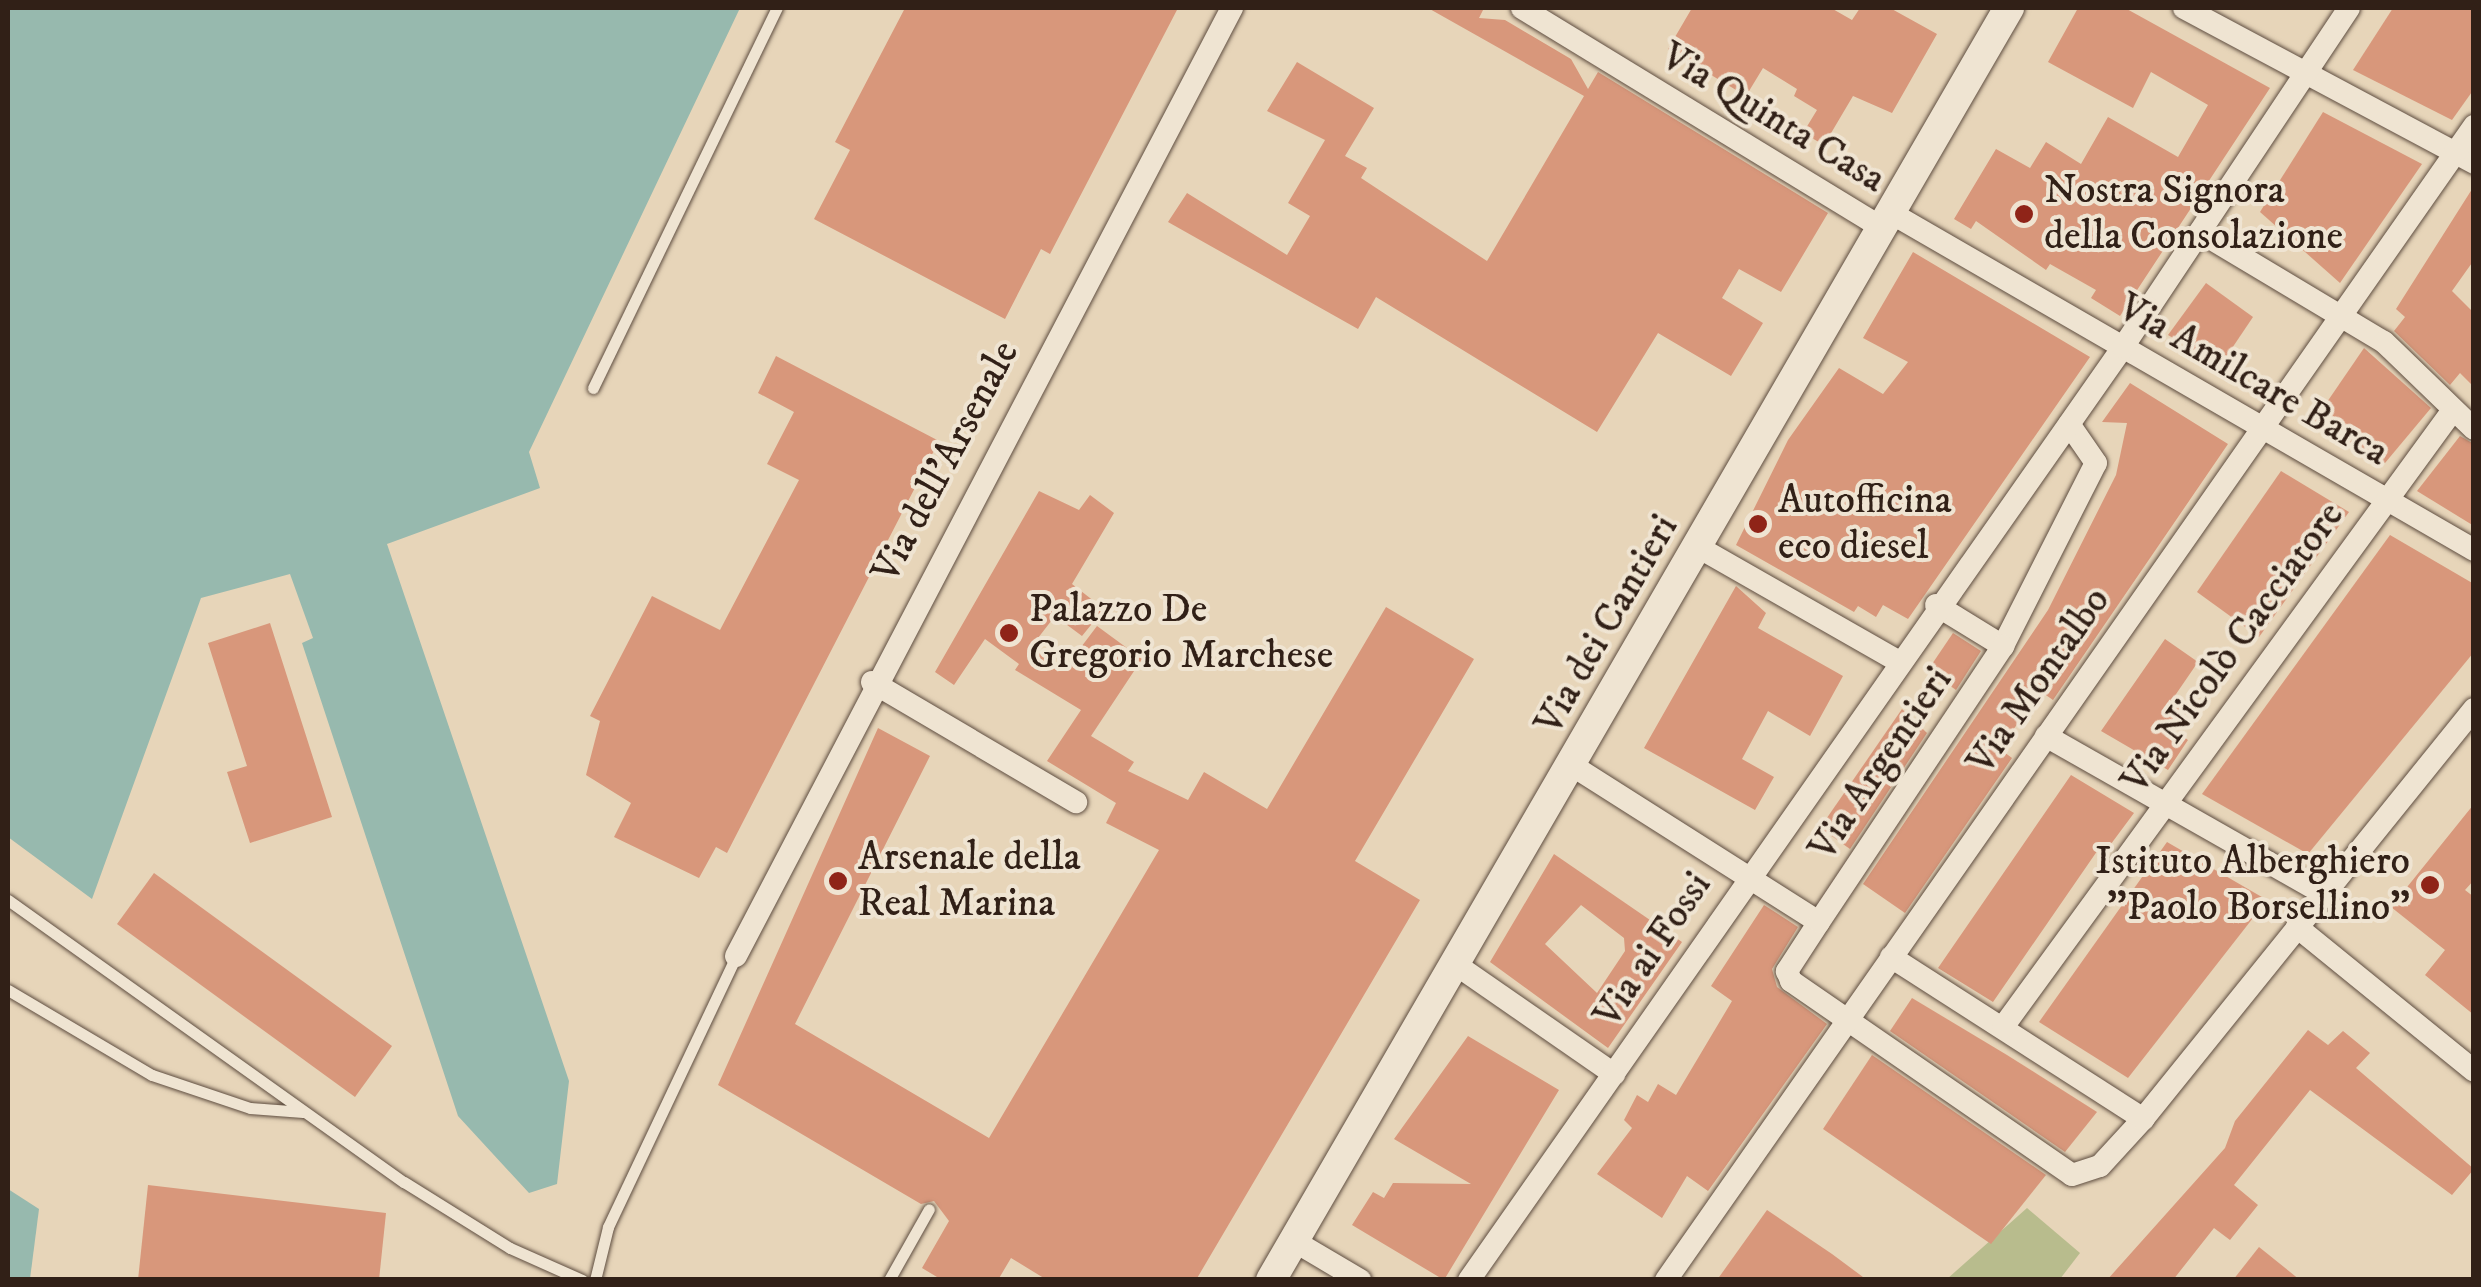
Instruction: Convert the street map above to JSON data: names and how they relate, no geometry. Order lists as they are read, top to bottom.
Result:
{
  "streets": {
    "main road": ["Via dei Cantieri"],
    "street": [
      "Via Quinta Casa",
      "Via Amilcare Barca",
      "Via dell'Arsenale",
      "Via Nicolò Cacciatore",
      "Via Montalbo",
      "Via Argentieri",
      "Via ai Fossi"
    ]
  },
  "crossings": [
    ["Via Quinta Casa", "Via Amilcare Barca"],
    ["Via Quinta Casa", "Via dei Cantieri"],
    ["Via Amilcare Barca", "Via dei Cantieri"],
    ["Via Amilcare Barca", "Via Nicolò Cacciatore"],
    ["Via Amilcare Barca", "Via Montalbo"],
    ["Via Amilcare Barca", "Via ai Fossi"],
    ["Via Montalbo", "Via Argentieri"],
    ["Via Argentieri", "Via ai Fossi"]
  ],
  "places": [
    "Nostra Signora della Consolazione",
    "Autofficina eco diesel",
    "Palazzo De Gregorio Marchese",
    "Arsenale della Real Marina",
    "Istituto Alberghiero \"Paolo Borsellino\""
  ]
}
